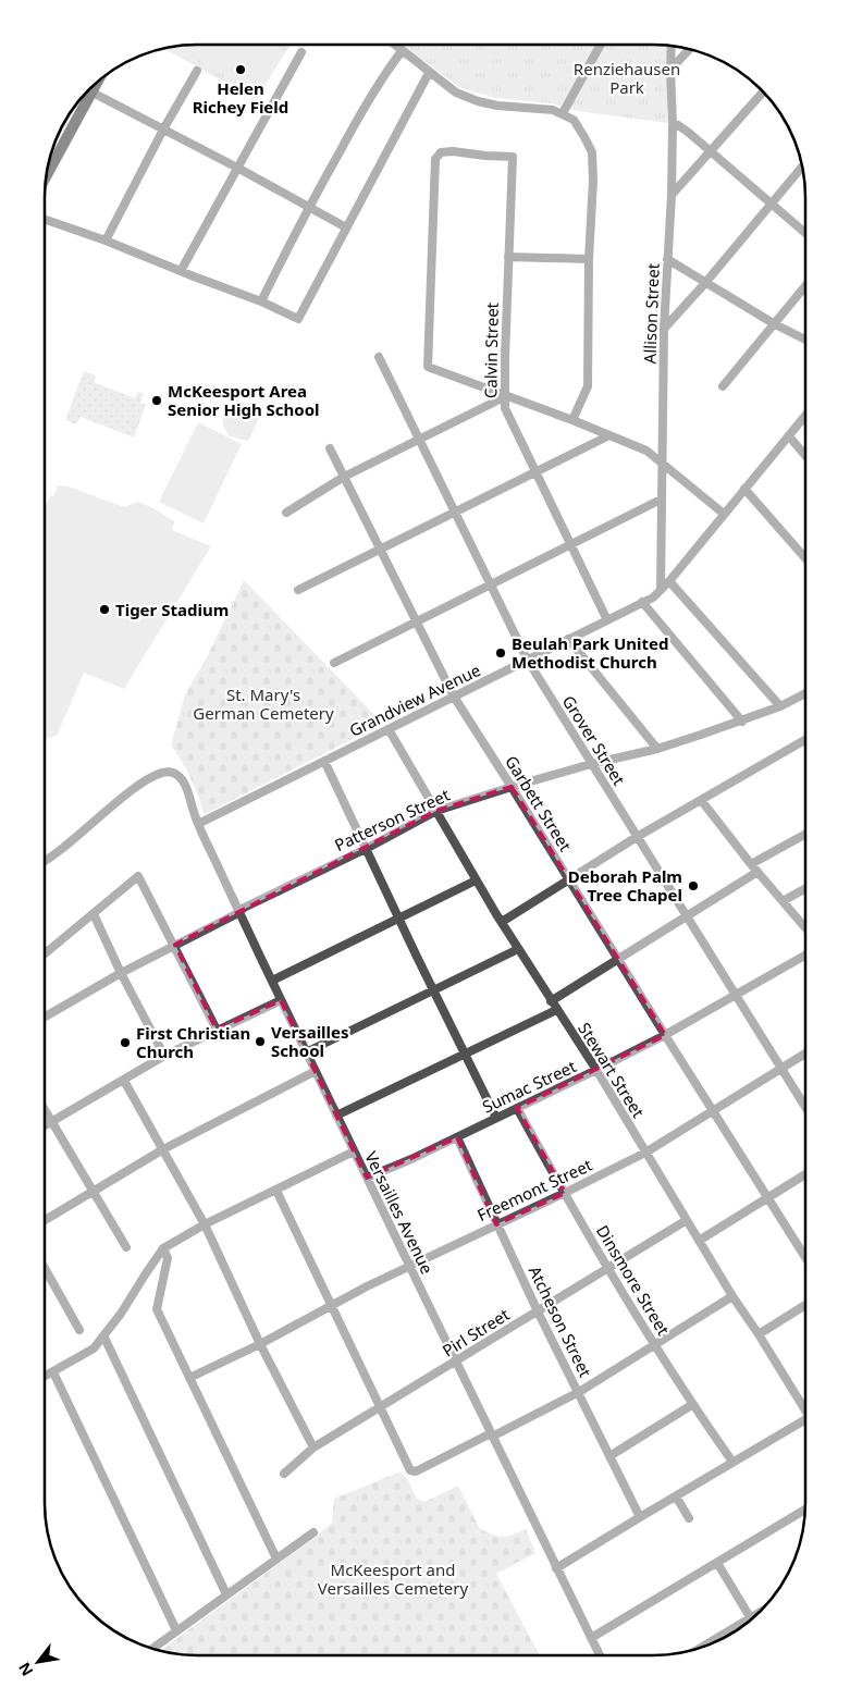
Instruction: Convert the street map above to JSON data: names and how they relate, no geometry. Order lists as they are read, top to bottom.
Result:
{
  "streets": {
    "street": [
      "Allison Street",
      "Calvin Street",
      "Grandview Avenue",
      "Grover Street",
      "Garbett Street",
      "Patterson Street",
      "Stewart Street",
      "Sumac Street",
      "Freemont Street",
      "Versailles Avenue",
      "Dinsmore Street",
      "Atcheson Street",
      "Pirl Street"
    ]
  },
  "crossings": [
    ["Allison Street", "Grandview Avenue"],
    ["Calvin Street", "Grandview Avenue"],
    ["Grandview Avenue", "Grover Street"],
    ["Grandview Avenue", "Garbett Street"],
    ["Grandview Avenue", "Stewart Street"],
    ["Grandview Avenue", "Versailles Avenue"],
    ["Grover Street", "Patterson Street"],
    ["Grover Street", "Sumac Street"],
    ["Grover Street", "Freemont Street"],
    ["Garbett Street", "Patterson Street"],
    ["Garbett Street", "Sumac Street"],
    ["Garbett Street", "Freemont Street"],
    ["Patterson Street", "Stewart Street"],
    ["Patterson Street", "Versailles Avenue"],
    ["Stewart Street", "Sumac Street"],
    ["Stewart Street", "Freemont Street"],
    ["Stewart Street", "Pirl Street"],
    ["Sumac Street", "Versailles Avenue"],
    ["Sumac Street", "Dinsmore Street"],
    ["Sumac Street", "Atcheson Street"],
    ["Freemont Street", "Versailles Avenue"],
    ["Freemont Street", "Dinsmore Street"],
    ["Freemont Street", "Atcheson Street"],
    ["Versailles Avenue", "Pirl Street"],
    ["Dinsmore Street", "Pirl Street"],
    ["Atcheson Street", "Pirl Street"]
  ],
  "parks": ["Renziehausen Park", "St. Mary's German Cemetery", "McKeesport and Versailles Cemetery"],
  "places": [
    "Helen Richey Field",
    "McKeesport Area Senior High School",
    "Tiger Stadium",
    "Beulah Park United Methodist Church",
    "Deborah Palm Tree Chapel",
    "Versailles School",
    "First Christian Church"
  ],
  "north": "bottom left"
}
